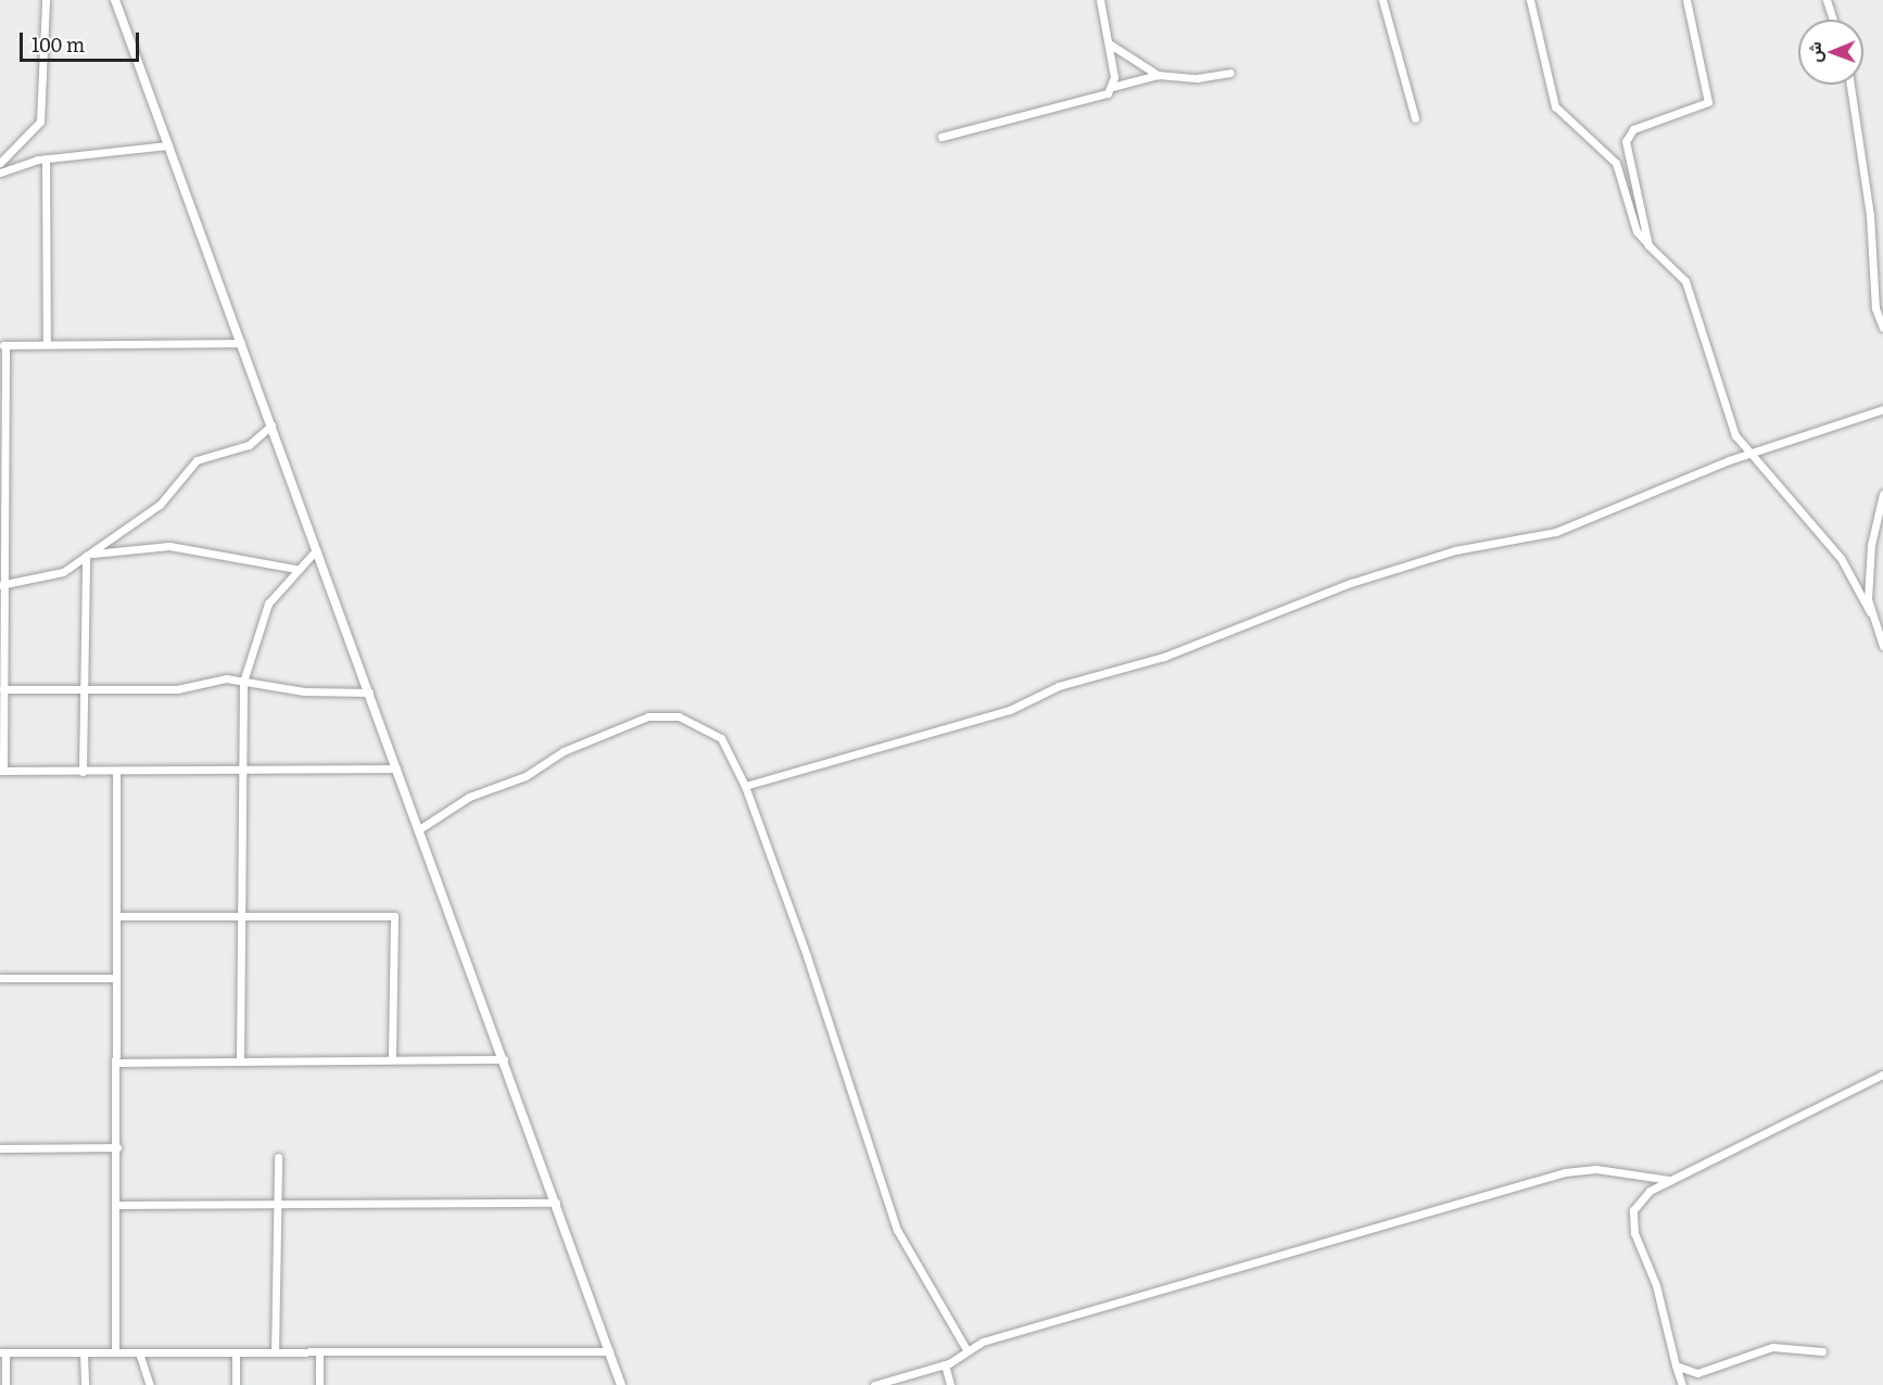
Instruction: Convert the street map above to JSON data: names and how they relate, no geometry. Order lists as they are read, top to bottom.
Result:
{
  "scale_bar": "100 m",
  "north": "left"
}
